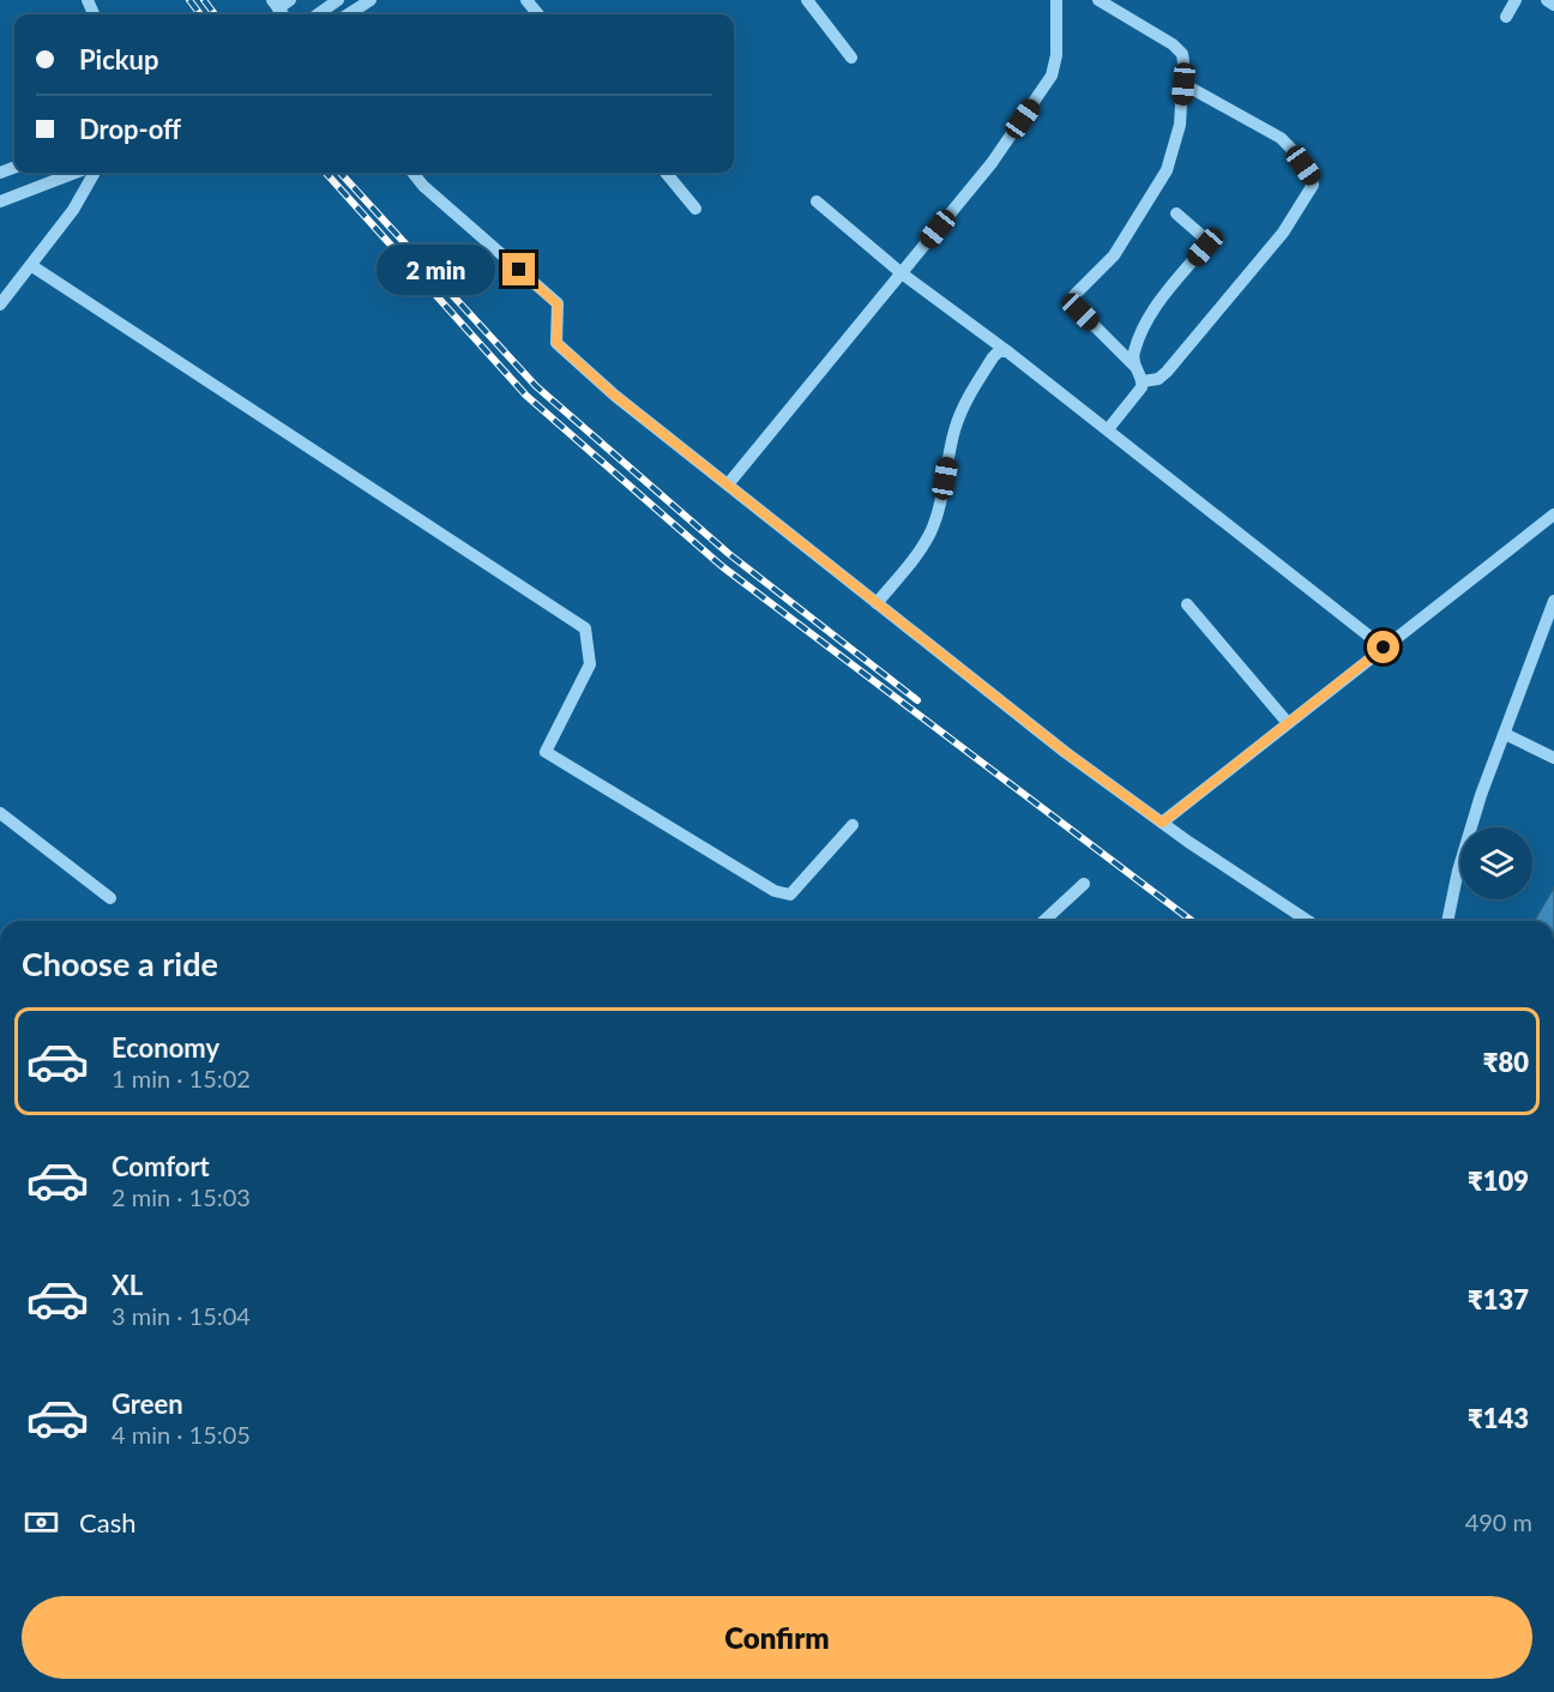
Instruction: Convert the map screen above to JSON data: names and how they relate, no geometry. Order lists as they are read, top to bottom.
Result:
{
  "page": {
    "banner": ["Pickup", "Drop-off"],
    "bubble": "2 min",
    "heading": "Choose a ride",
    "list": [
      {
        "name": "Economy",
        "note": "1 min · 15:02",
        "value": "₹80"
      },
      {
        "name": "Comfort",
        "note": "2 min · 15:03",
        "value": "₹109"
      },
      {
        "name": "XL",
        "note": "3 min · 15:04",
        "value": "₹137"
      },
      {
        "name": "Green",
        "note": "4 min · 15:05",
        "value": "₹143"
      }
    ],
    "pay": ["Cash", "490 m"],
    "buttons": "Confirm"
  }
}
